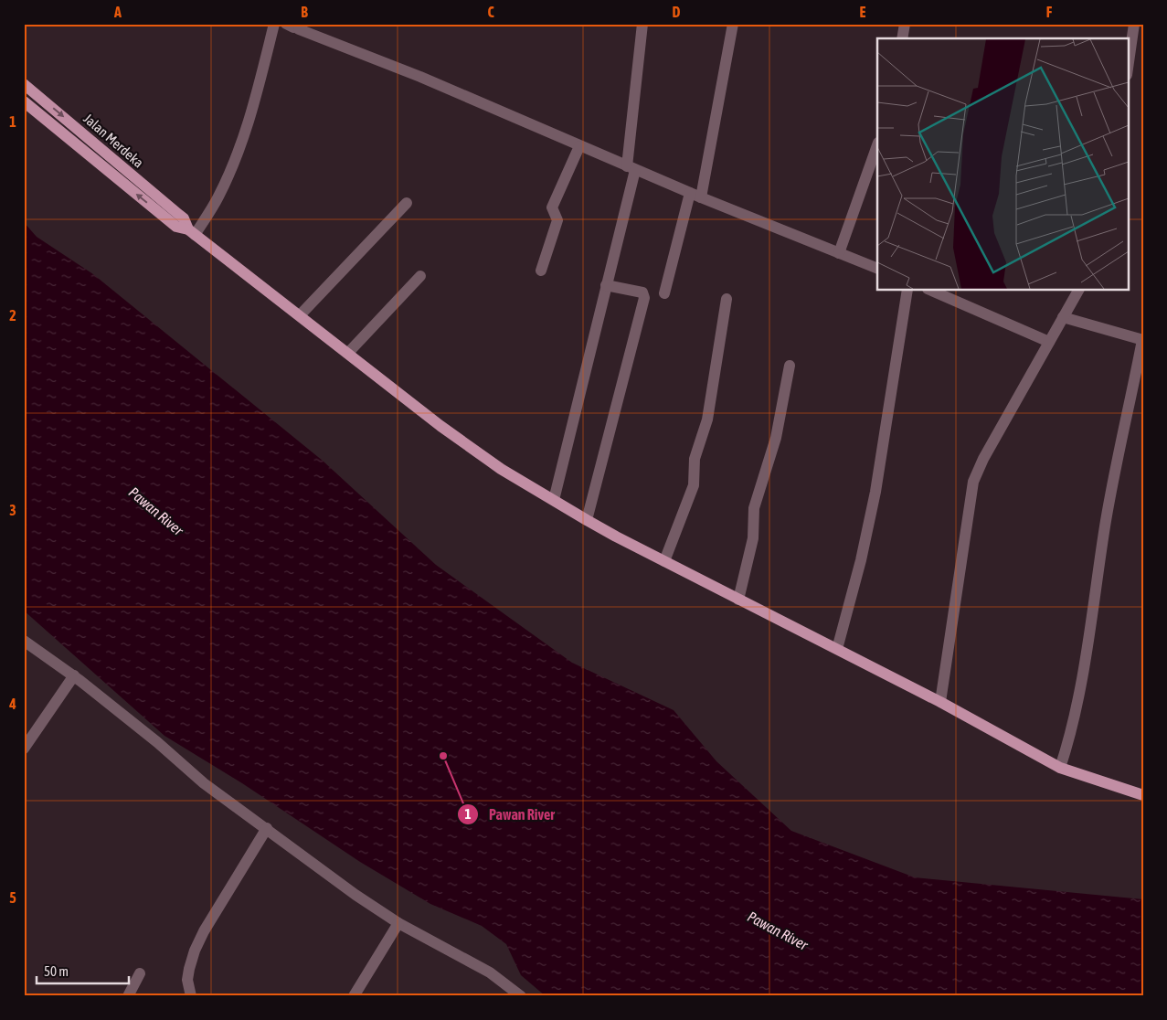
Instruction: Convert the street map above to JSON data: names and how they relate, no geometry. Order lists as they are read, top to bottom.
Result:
{
  "streets": {
    "main road": ["Jalan Merdeka"]
  },
  "water": ["Pawan River"],
  "places": ["Pawan River"],
  "scale_bar": "50 m",
  "grid": {
    "columns": [
      "A",
      "B",
      "C",
      "D",
      "E",
      "F"
    ],
    "rows": [
      "1",
      "2",
      "3",
      "4",
      "5"
    ]
  }
}
